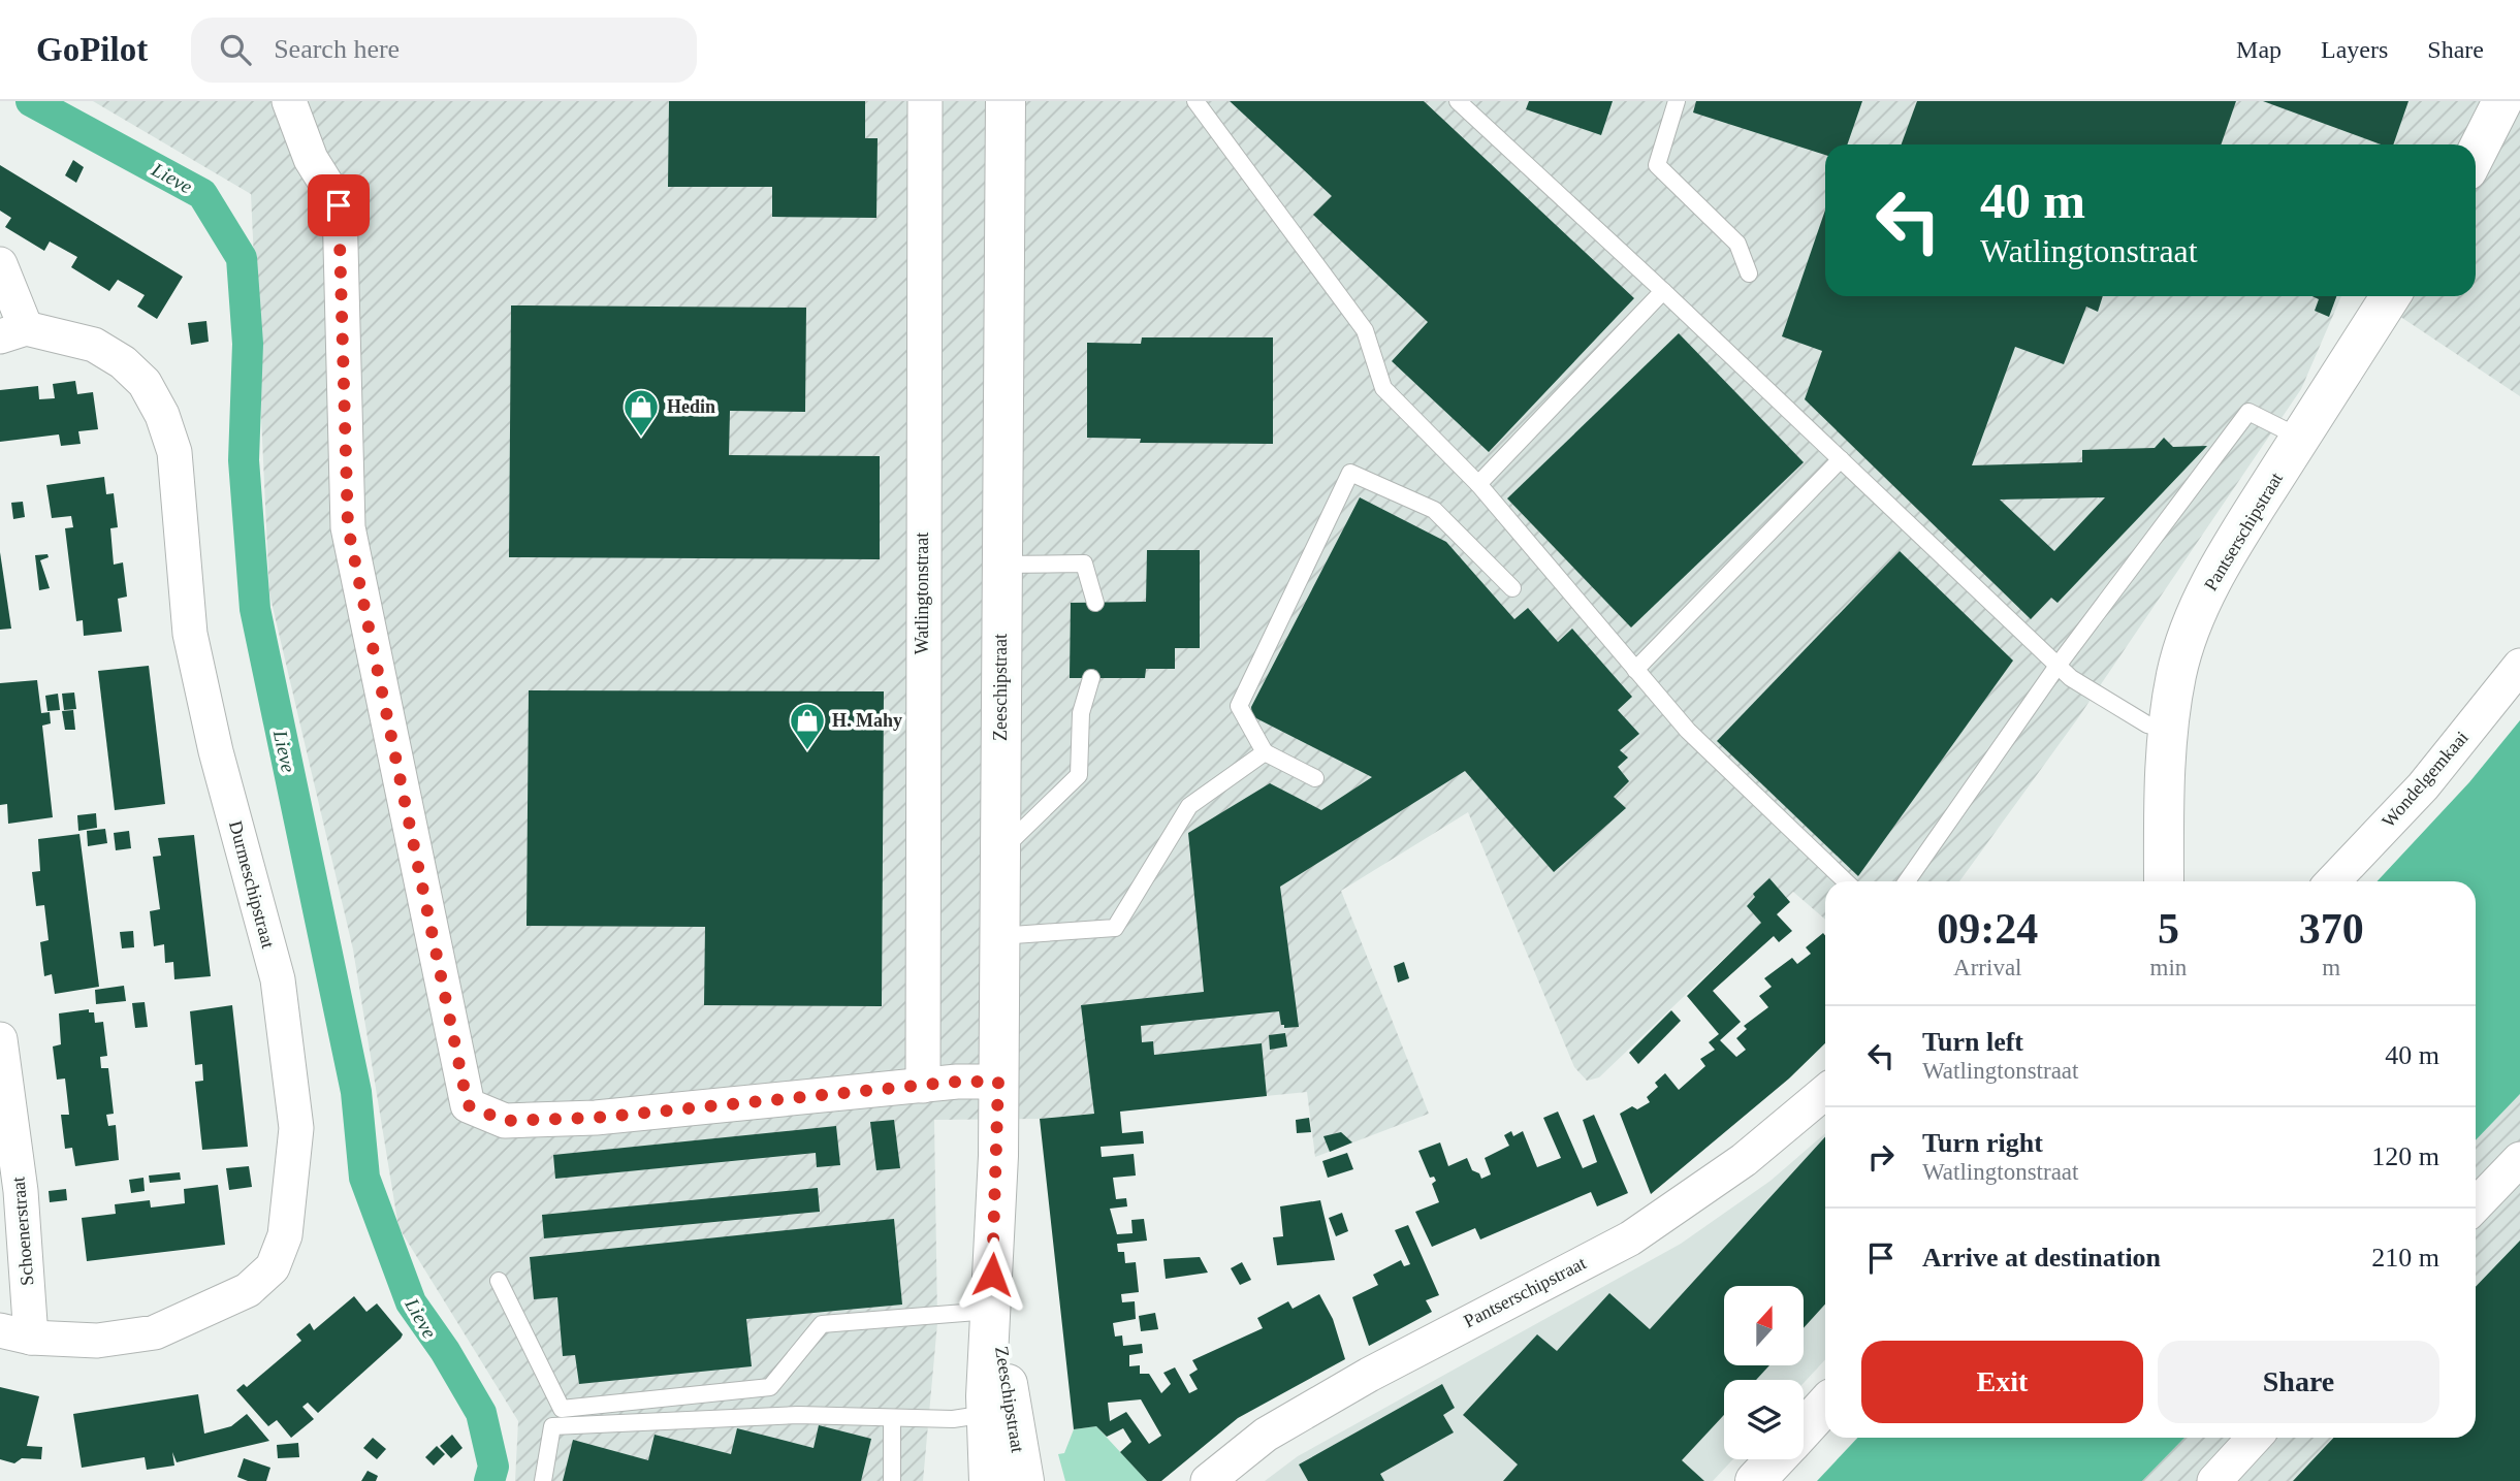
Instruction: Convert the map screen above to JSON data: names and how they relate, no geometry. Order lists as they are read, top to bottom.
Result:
{
  "streets": {
    "main road": ["Pantserschipstraat", "Zeeschipstraat"],
    "street": [
      "Watlingtonstraat",
      "Wondelgemkaai",
      "Durmeschipstraat",
      "Schoenerstraat"
    ]
  },
  "crossings": [
    ["Durmeschipstraat", "Schoenerstraat"]
  ],
  "water": ["Lieve"],
  "places": {
    "shop": ["Hedin", "H. Mahy"]
  },
  "north": "top",
  "page": {
    "header": "GoPilot",
    "search": "Search here",
    "nav": ["Map", "Layers", "Share"],
    "turn": ["40 m", "Watlingtonstraat"],
    "eta": [
      "09:24",
      "Arrival",
      "5",
      "min",
      "370",
      "m"
    ],
    "list": [
      {
        "name": "Turn left",
        "note": "Watlingtonstraat",
        "value": "40 m"
      },
      {
        "name": "Turn right",
        "note": "Watlingtonstraat",
        "value": "120 m"
      },
      {
        "name": "Arrive at destination",
        "value": "210 m"
      }
    ],
    "buttons": ["Exit", "Share"]
  }
}
